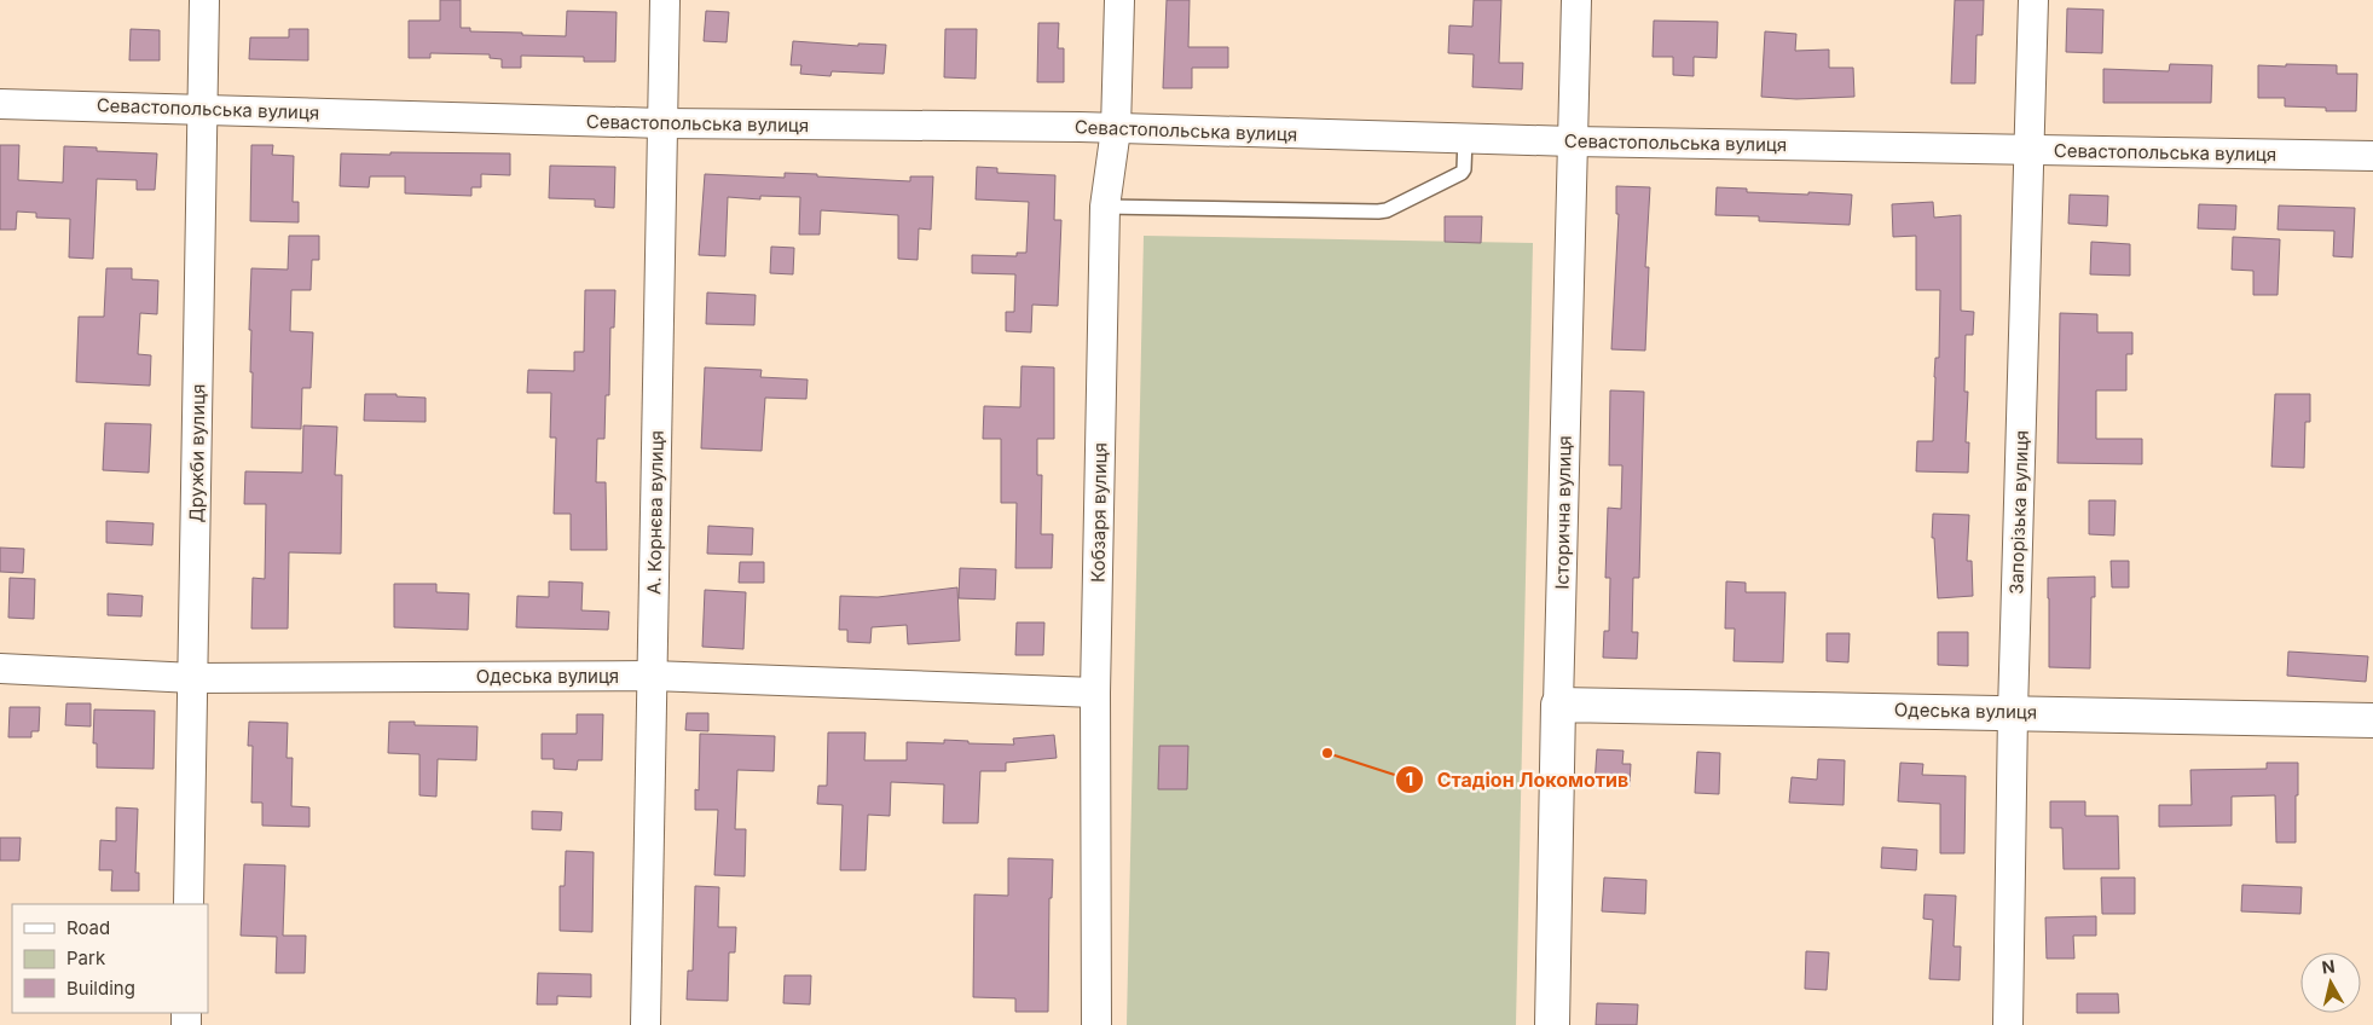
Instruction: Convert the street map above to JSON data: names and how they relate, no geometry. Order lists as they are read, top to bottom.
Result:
{
  "streets": {
    "street": [
      "Севастопольська вулиця",
      "Дружби вулиця",
      "А. Корнєва вулиця",
      "Кобзаря вулиця",
      "Історична вулиця",
      "Запорізька вулиця",
      "Одеська вулиця"
    ]
  },
  "crossings": [
    ["Севастопольська вулиця", "Дружби вулиця"],
    ["Севастопольська вулиця", "А. Корнєва вулиця"],
    ["Севастопольська вулиця", "Кобзаря вулиця"],
    ["Севастопольська вулиця", "Історична вулиця"],
    ["Севастопольська вулиця", "Запорізька вулиця"],
    ["Дружби вулиця", "Одеська вулиця"],
    ["А. Корнєва вулиця", "Одеська вулиця"],
    ["Кобзаря вулиця", "Одеська вулиця"],
    ["Історична вулиця", "Одеська вулиця"],
    ["Запорізька вулиця", "Одеська вулиця"]
  ],
  "places": ["Стадіон Локомотив"],
  "legend": ["Road", "Park", "Building"],
  "north": "top"
}
